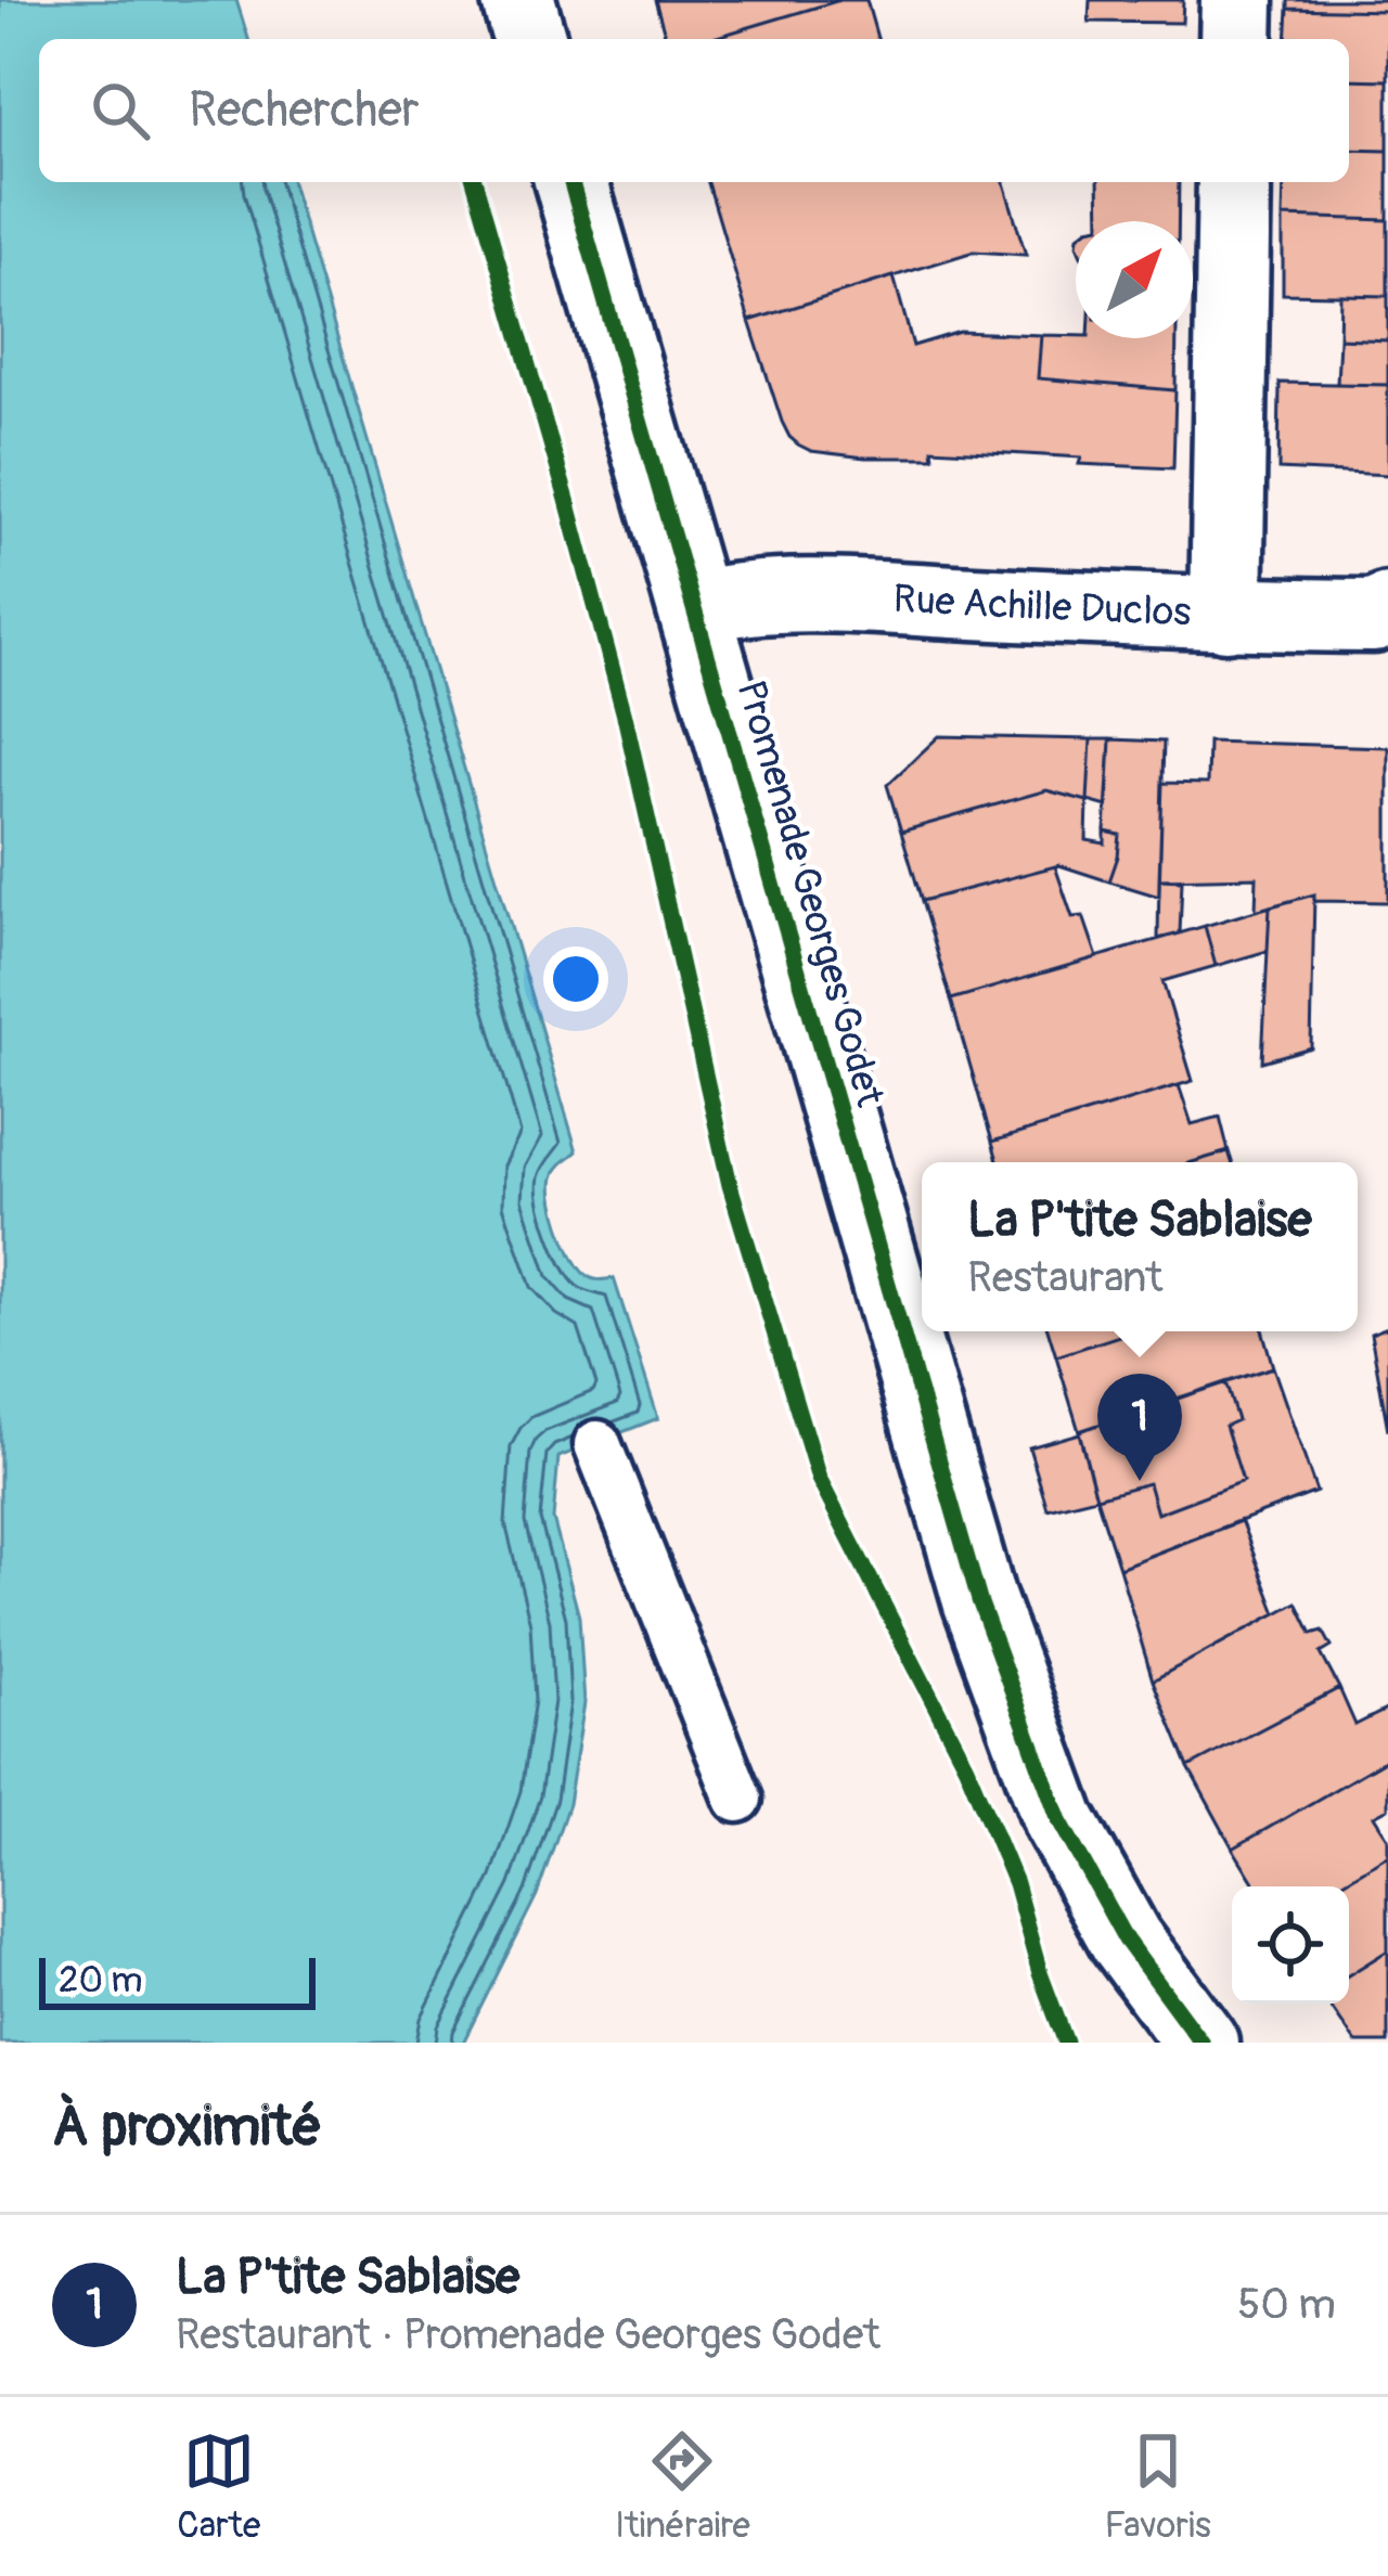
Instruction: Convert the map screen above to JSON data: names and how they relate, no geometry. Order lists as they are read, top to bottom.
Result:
{
  "streets": {
    "street": ["Rue Achille Duclos", "Promenade Georges Godet"]
  },
  "crossings": [
    ["Rue Achille Duclos", "Promenade Georges Godet"]
  ],
  "scale_bar": "20 m",
  "north": "top right",
  "page": {
    "search": "Rechercher",
    "popup": ["La P'tite Sablaise", "Restaurant"],
    "pins": "1",
    "scale": "20 m",
    "heading": "À proximité",
    "list": [
      {
        "mark": "1",
        "name": "La P'tite Sablaise",
        "note": "Restaurant · Promenade Georges Godet",
        "value": "50 m"
      }
    ],
    "nav": ["Carte", "Itinéraire", "Favoris"]
  }
}
